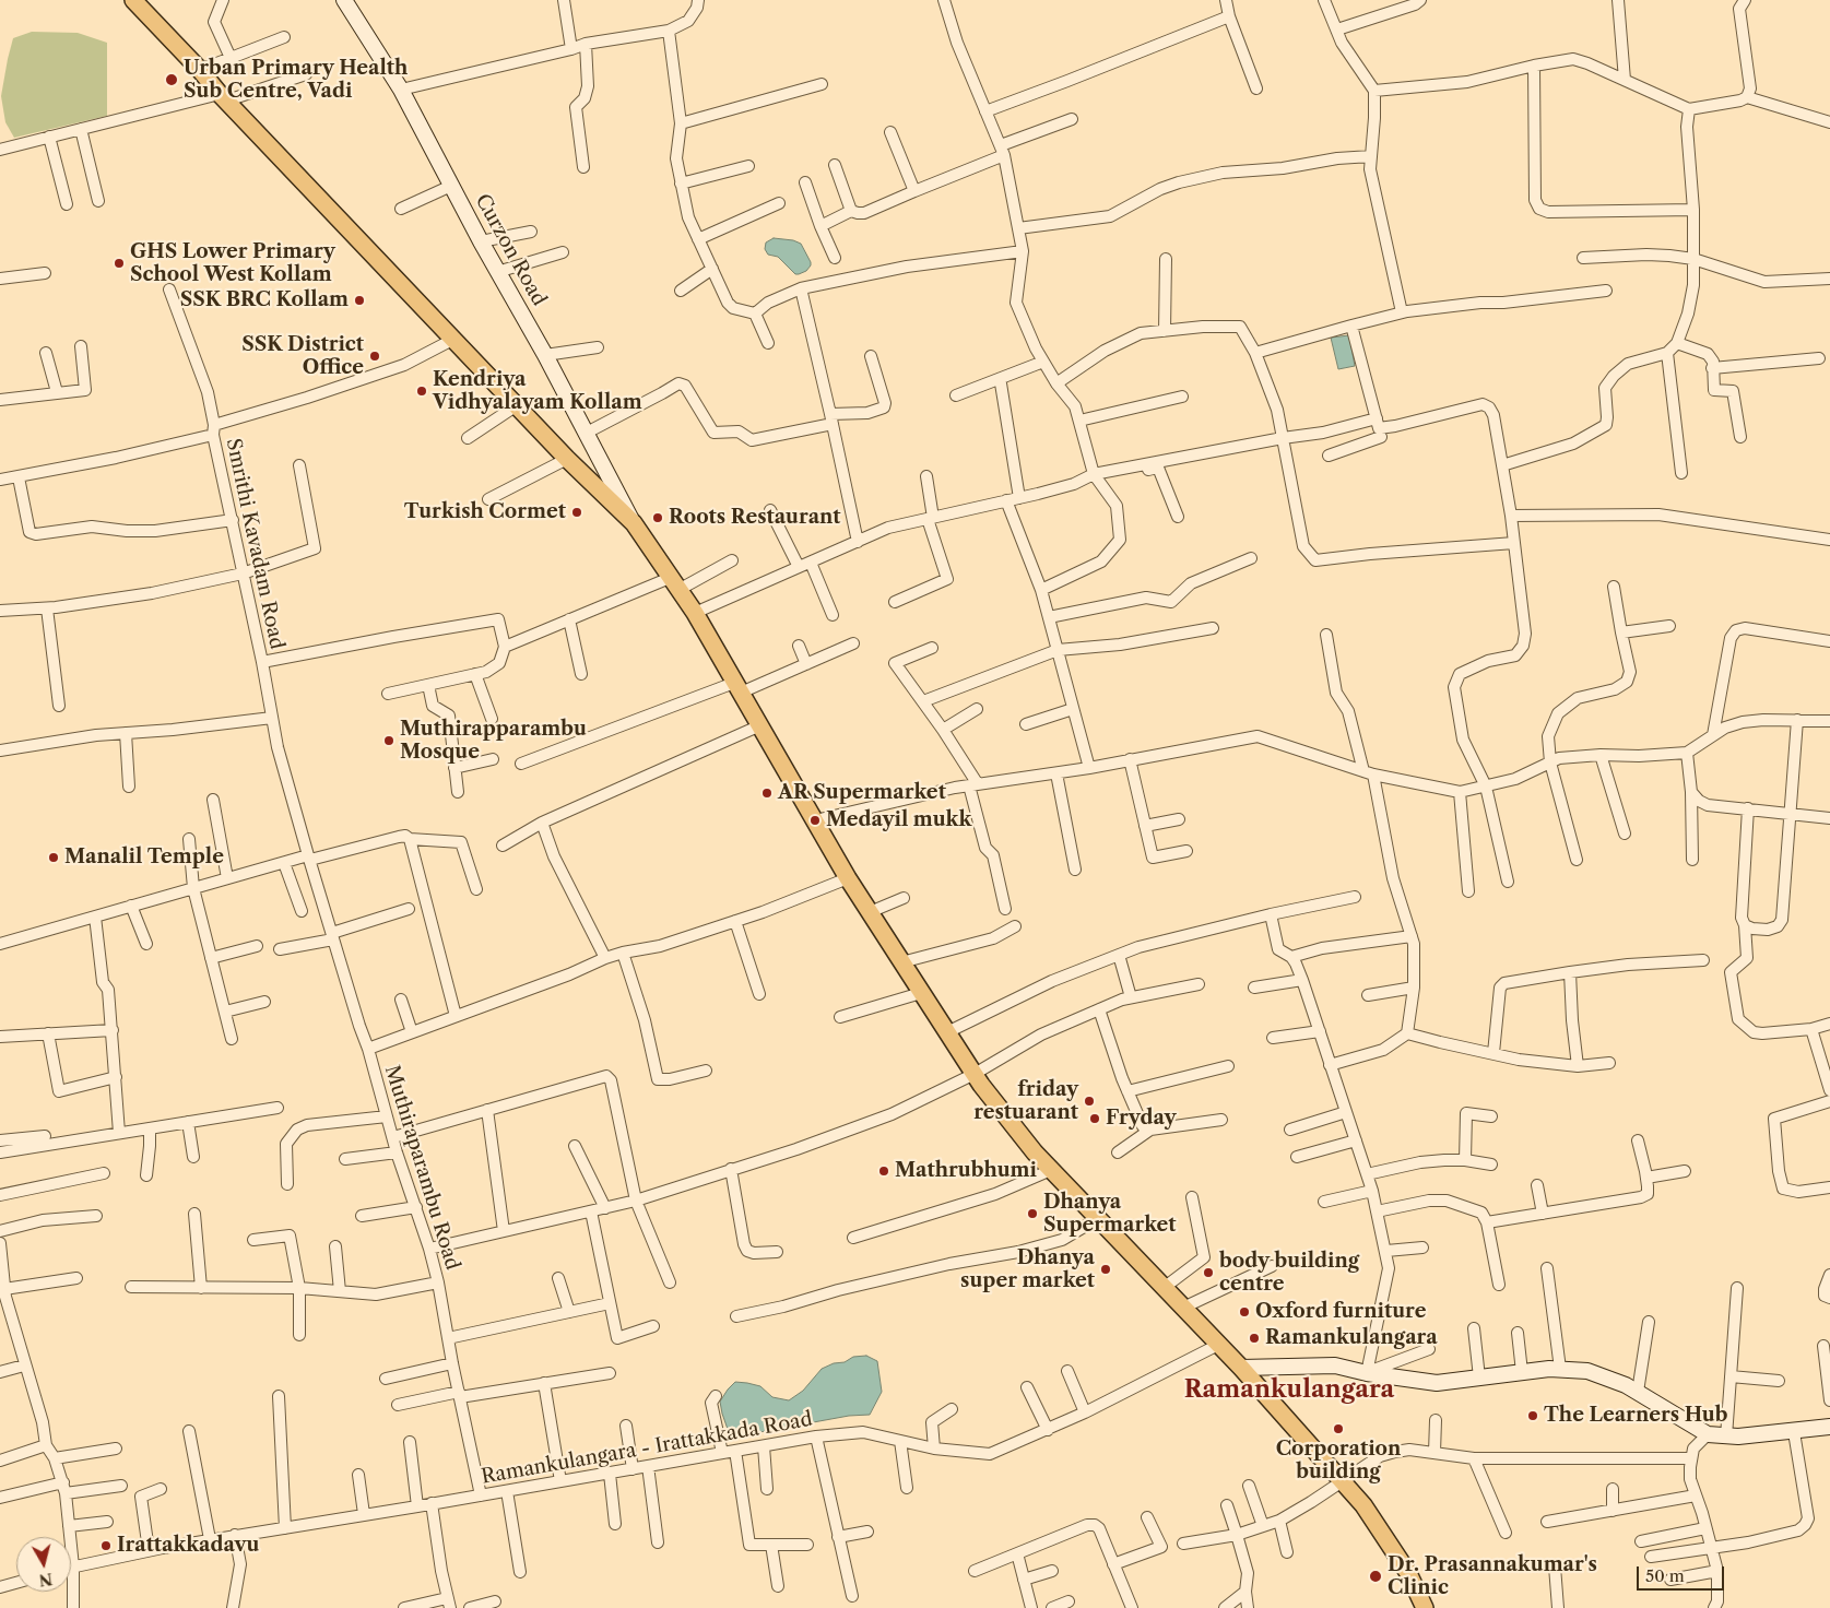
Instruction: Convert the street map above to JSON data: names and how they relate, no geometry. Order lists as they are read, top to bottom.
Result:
{
  "streets": {
    "main road": ["Curzon Road"],
    "street": ["Smrithi Kavadam Road", "Muthiraparambu Road", "Ramankulangara - Irattakkada Road"]
  },
  "crossings": [
    ["Smrithi Kavadam Road", "Muthiraparambu Road"],
    ["Muthiraparambu Road", "Ramankulangara - Irattakkada Road"]
  ],
  "districts": ["Ramankulangara"],
  "places": [
    "Urban Primary Health Sub Centre, Vadi",
    "GHS Lower Primary School West Kollam",
    "SSK BRC Kollam",
    "SSK District Office",
    "Kendriya Vidhyalayam Kollam",
    "Turkish Cormet",
    "Roots Restaurant",
    "Muthirapparambu Mosque",
    "AR Supermarket",
    "Medayil mukk",
    "Manalil Temple",
    "friday restuarant",
    "Fryday",
    "Mathrubhumi",
    "Dhanya Supermarket",
    "Dhanya super market",
    "body building centre",
    "Oxford furniture",
    "Ramankulangara",
    "The Learners Hub",
    "Corporation building",
    "Irattakkadavu",
    "Dr. Prasannakumar's Clinic"
  ],
  "scale_bar": "50 m",
  "north": "bottom"
}
